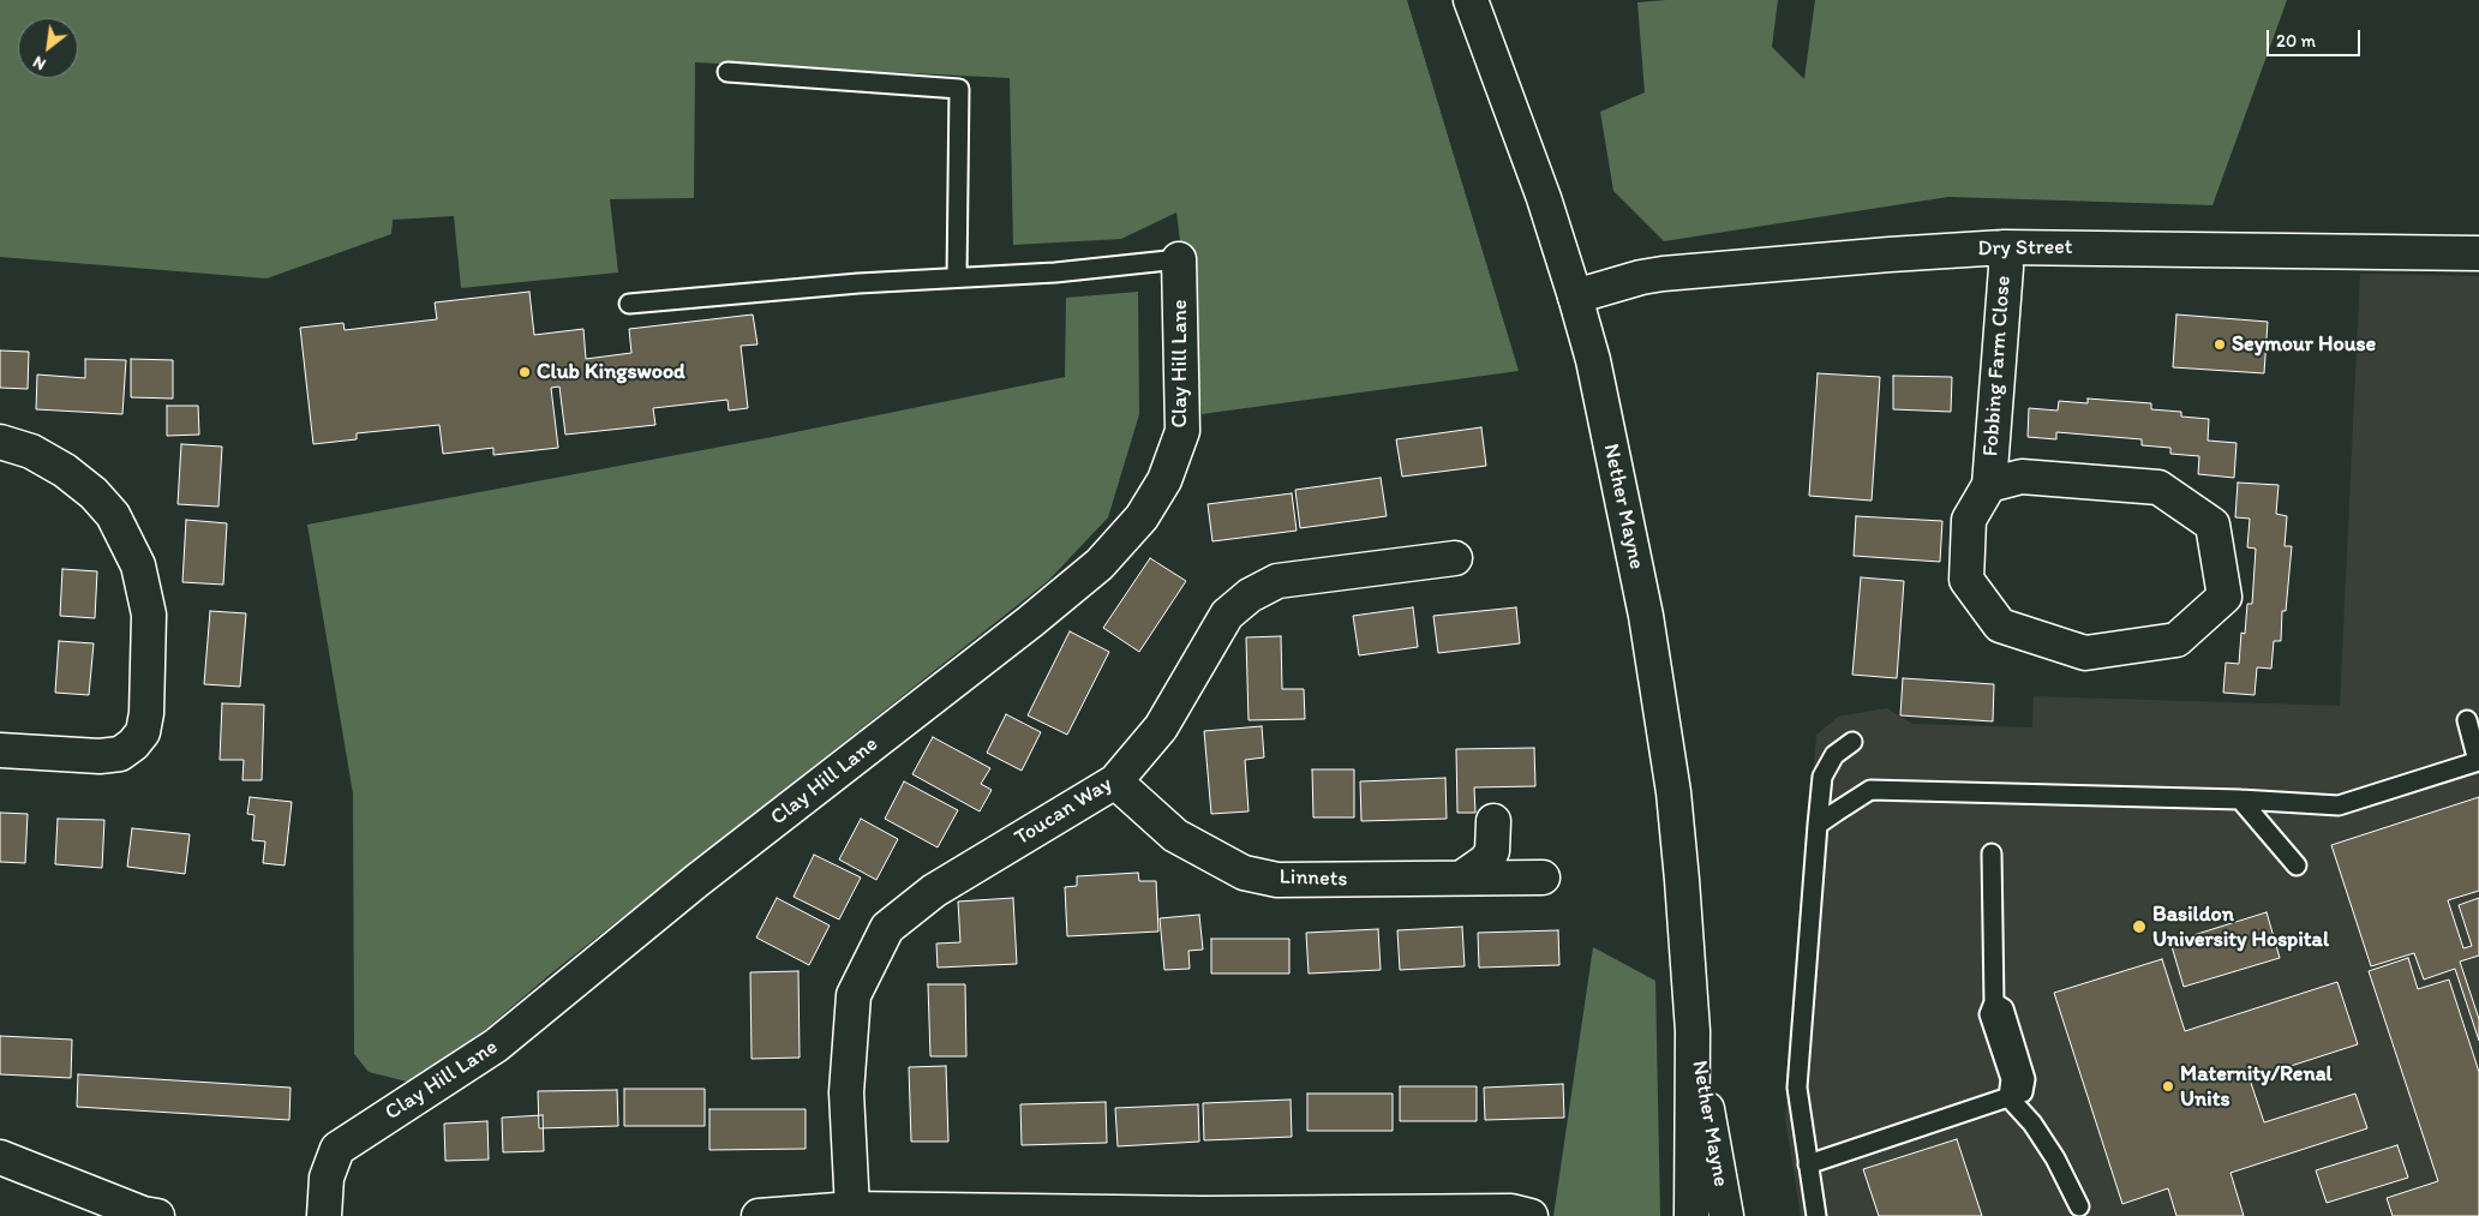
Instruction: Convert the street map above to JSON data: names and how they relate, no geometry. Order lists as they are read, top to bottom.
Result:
{
  "streets": {
    "street": [
      "Dry Street",
      "Clay Hill Lane",
      "Fobbing Farm Close",
      "Nether Mayne",
      "Toucan Way",
      "Linnets"
    ]
  },
  "crossings": [
    ["Dry Street", "Fobbing Farm Close"],
    ["Dry Street", "Nether Mayne"],
    ["Toucan Way", "Linnets"]
  ],
  "places": [
    "Seymour House",
    "Club Kingswood",
    "Basildon University Hospital",
    "Maternity/Renal Units"
  ],
  "scale_bar": "20 m",
  "north": "bottom left"
}
